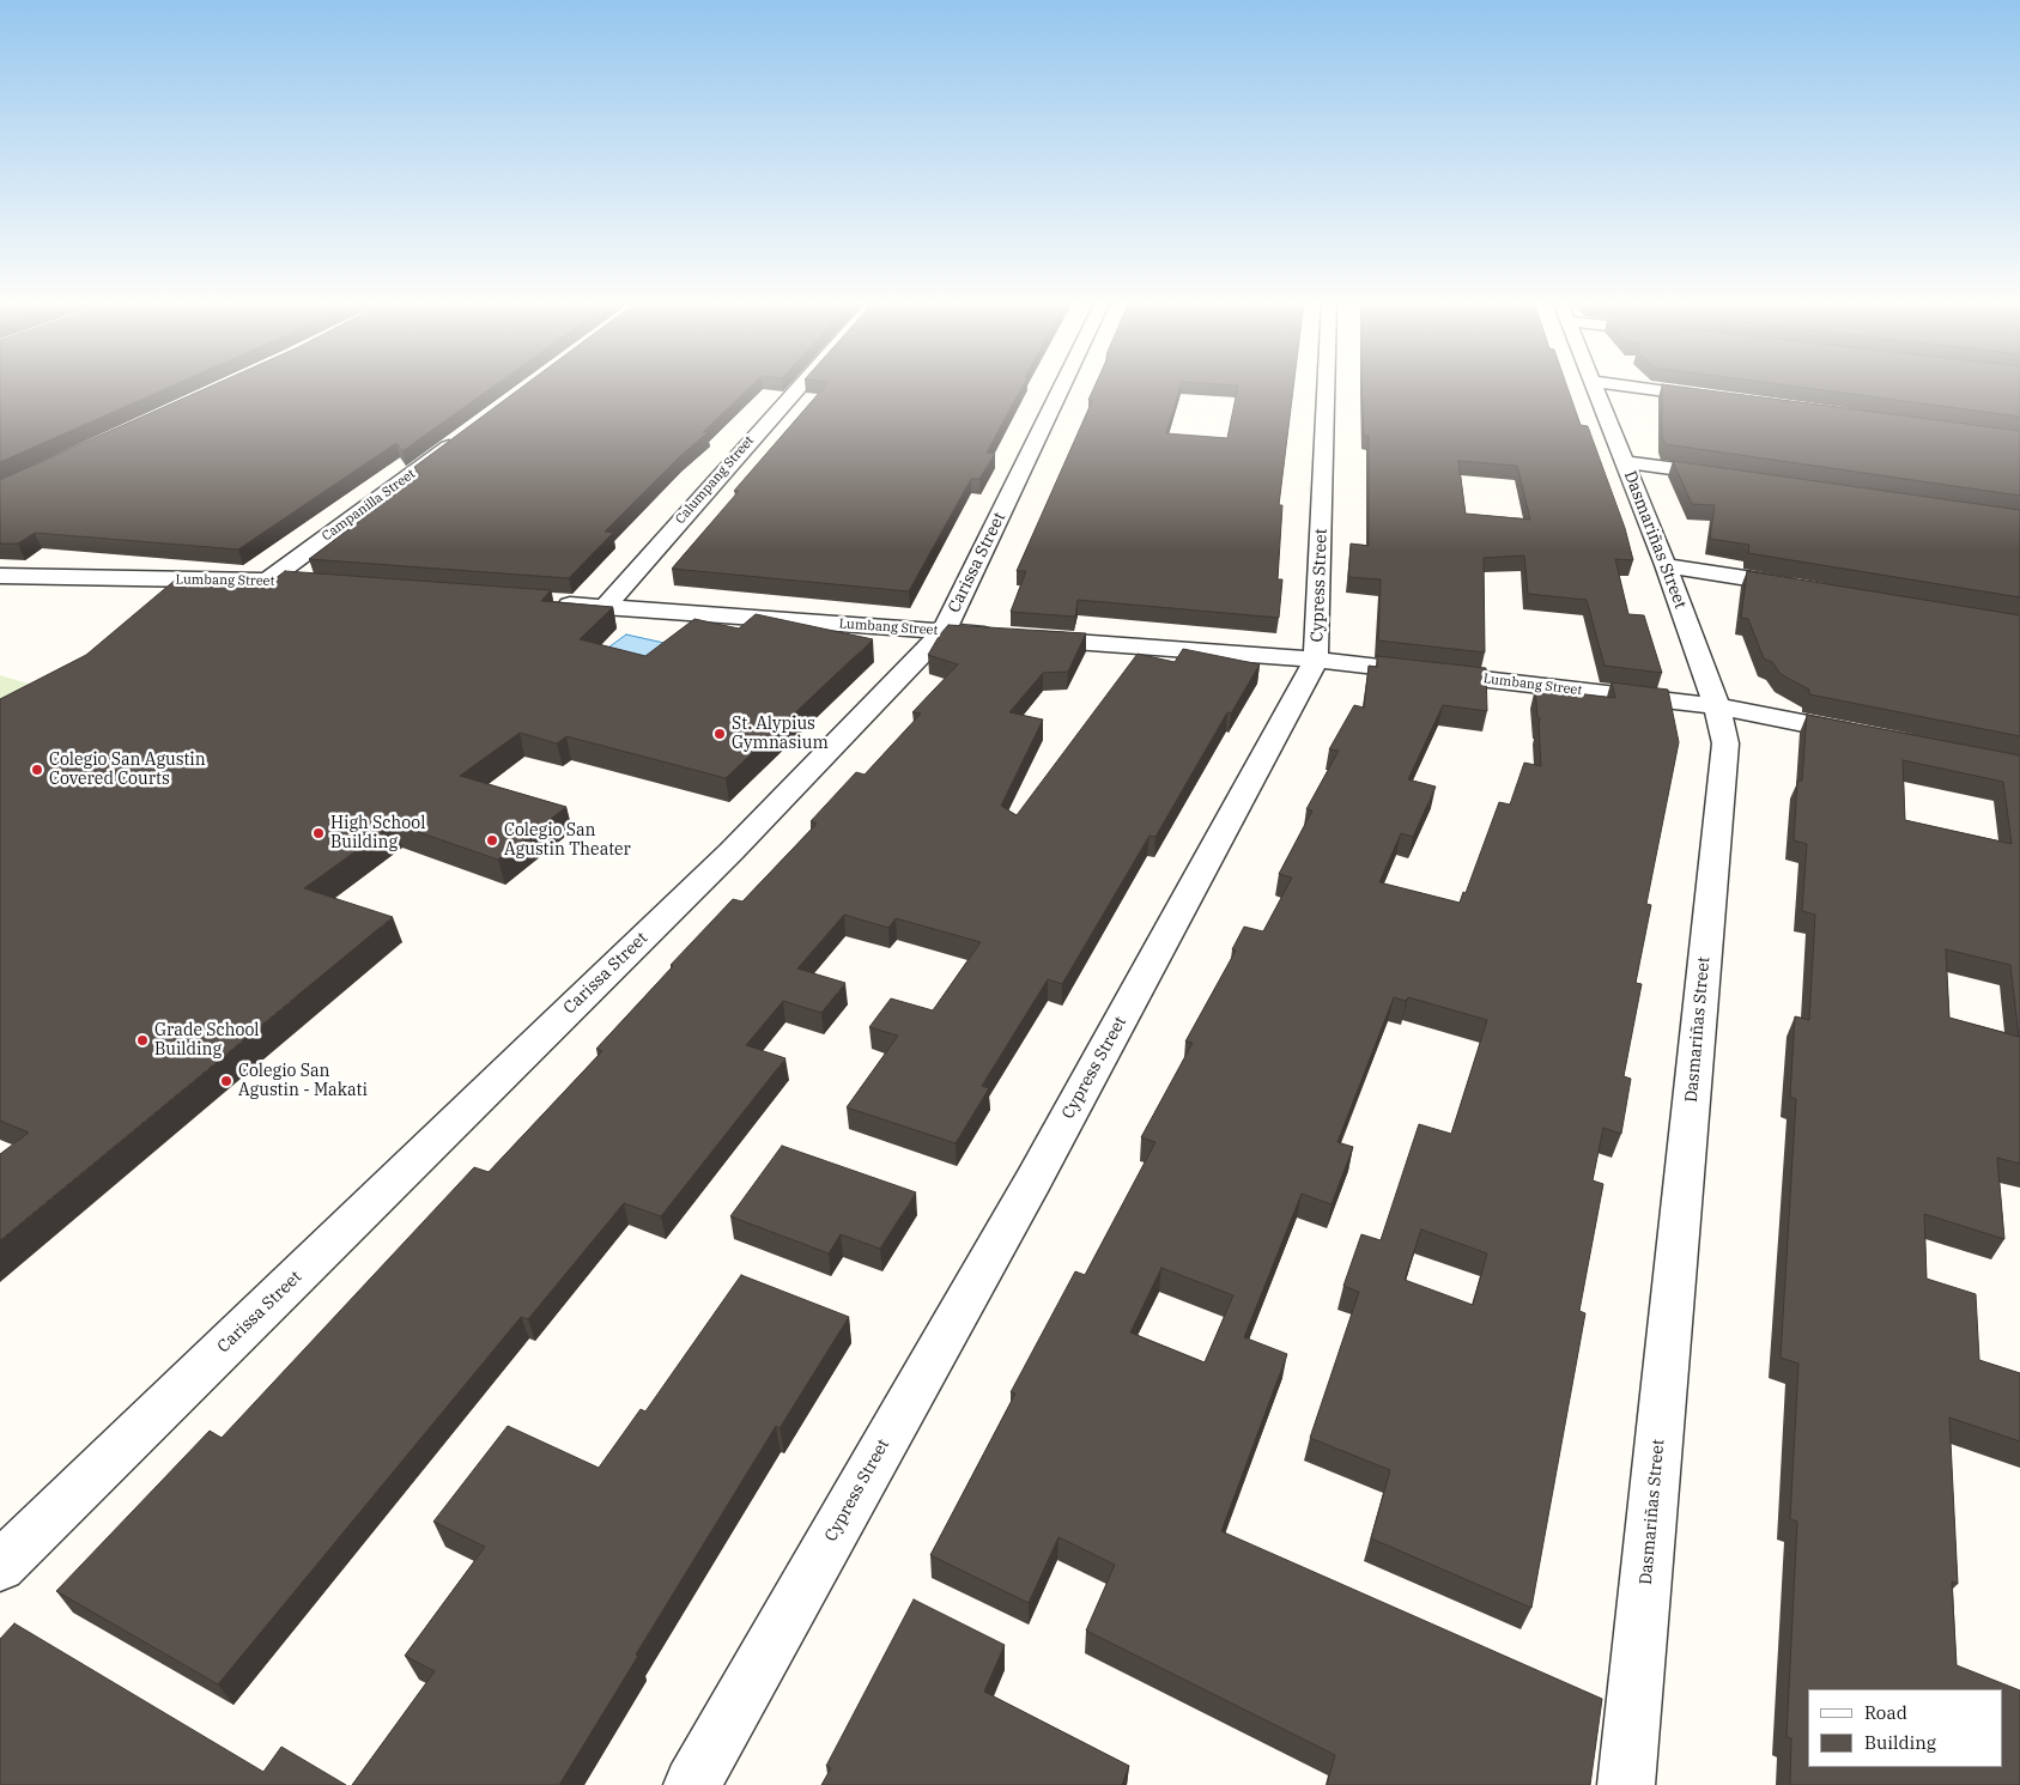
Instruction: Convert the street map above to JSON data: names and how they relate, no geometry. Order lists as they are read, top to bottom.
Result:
{
  "streets": {
    "street": [
      "Calumpang Street",
      "Campanilla Street",
      "Dasmariñas Street",
      "Carissa Street",
      "Lumbang Street",
      "Cypress Street"
    ]
  },
  "crossings": [
    ["Calumpang Street", "Lumbang Street"],
    ["Campanilla Street", "Lumbang Street"],
    ["Dasmariñas Street", "Lumbang Street"],
    ["Carissa Street", "Lumbang Street"],
    ["Lumbang Street", "Cypress Street"]
  ],
  "places": [
    "St. Alypius Gymnasium",
    "Colegio San Agustin Covered Courts",
    "High School Building",
    "Colegio San Agustin Theater",
    "Grade School Building",
    "Colegio San Agustin - Makati"
  ],
  "legend": ["Road", "Building"]
}
